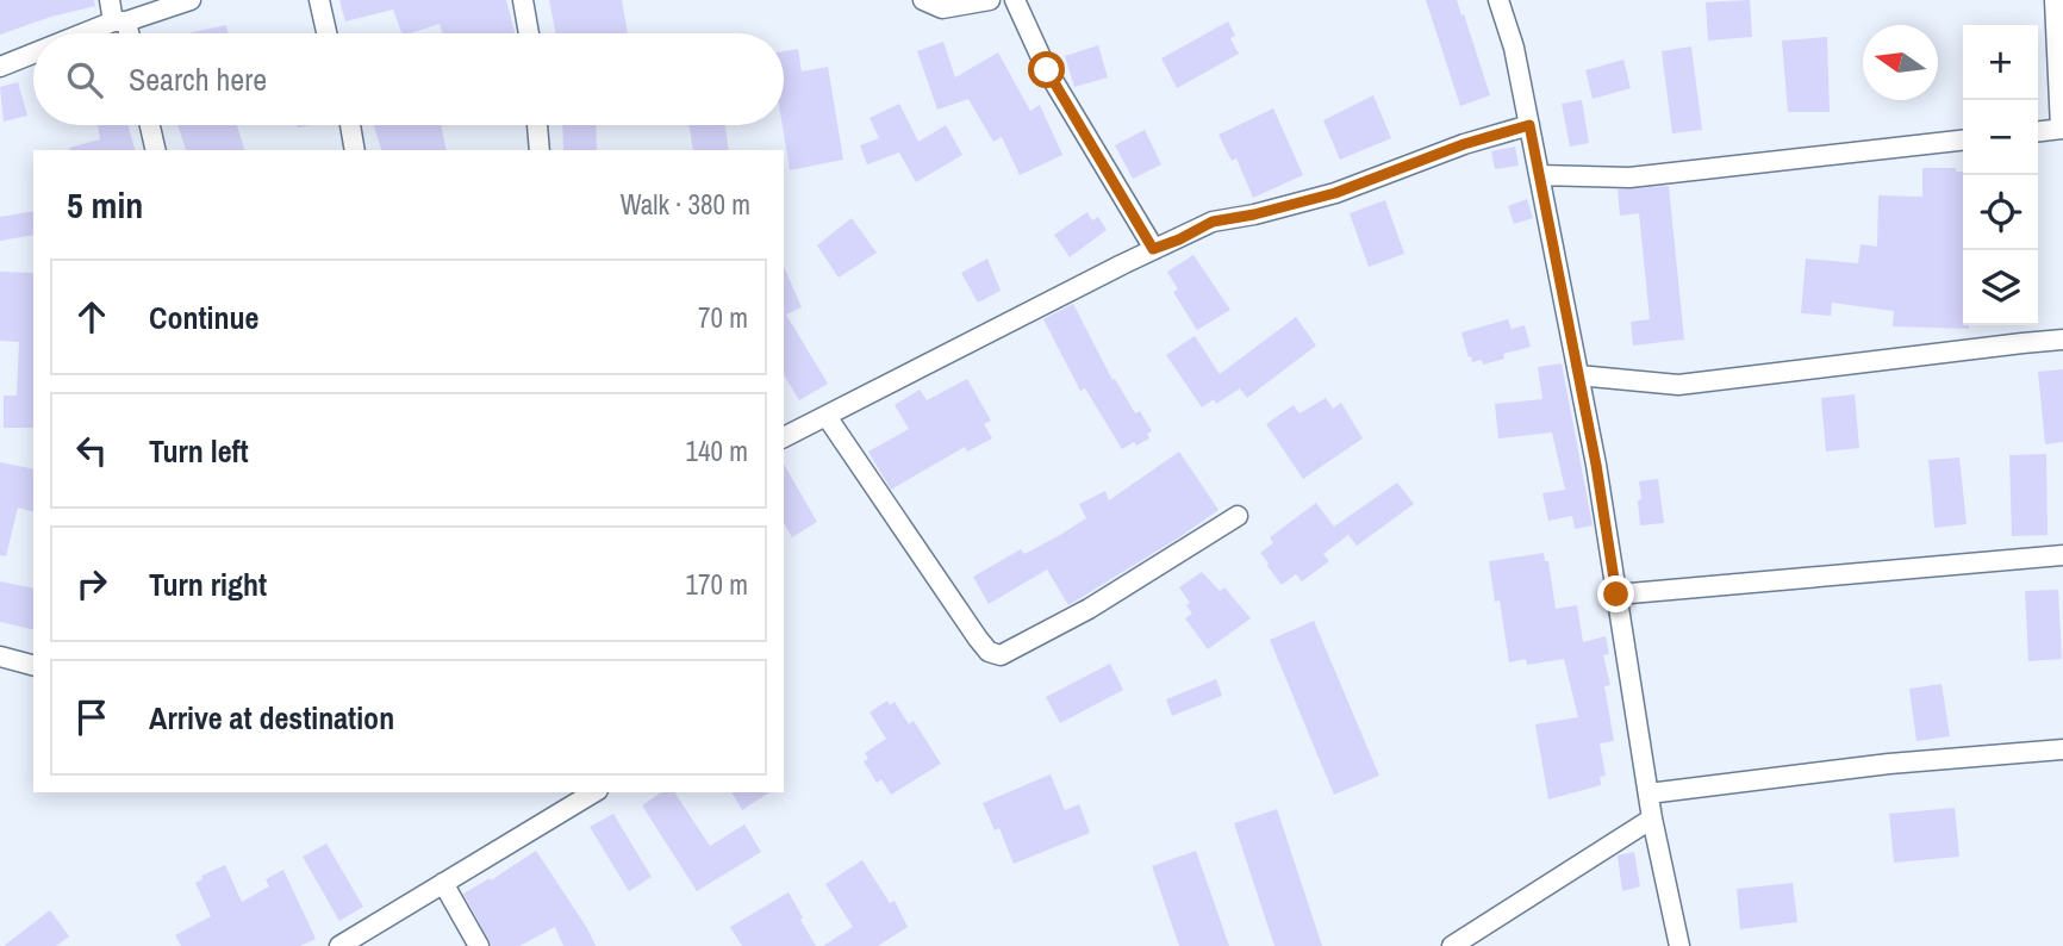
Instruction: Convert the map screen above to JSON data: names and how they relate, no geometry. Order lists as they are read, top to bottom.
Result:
{
  "north": "left",
  "page": {
    "map_buttons": ["+", "−"],
    "search": "Search here",
    "heading": ["5 min", "Walk · 380 m"],
    "list": [
      ["Continue", "70 m"],
      ["Turn left", "140 m"],
      ["Turn right", "170 m"],
      "Arrive at destination"
    ]
  }
}
